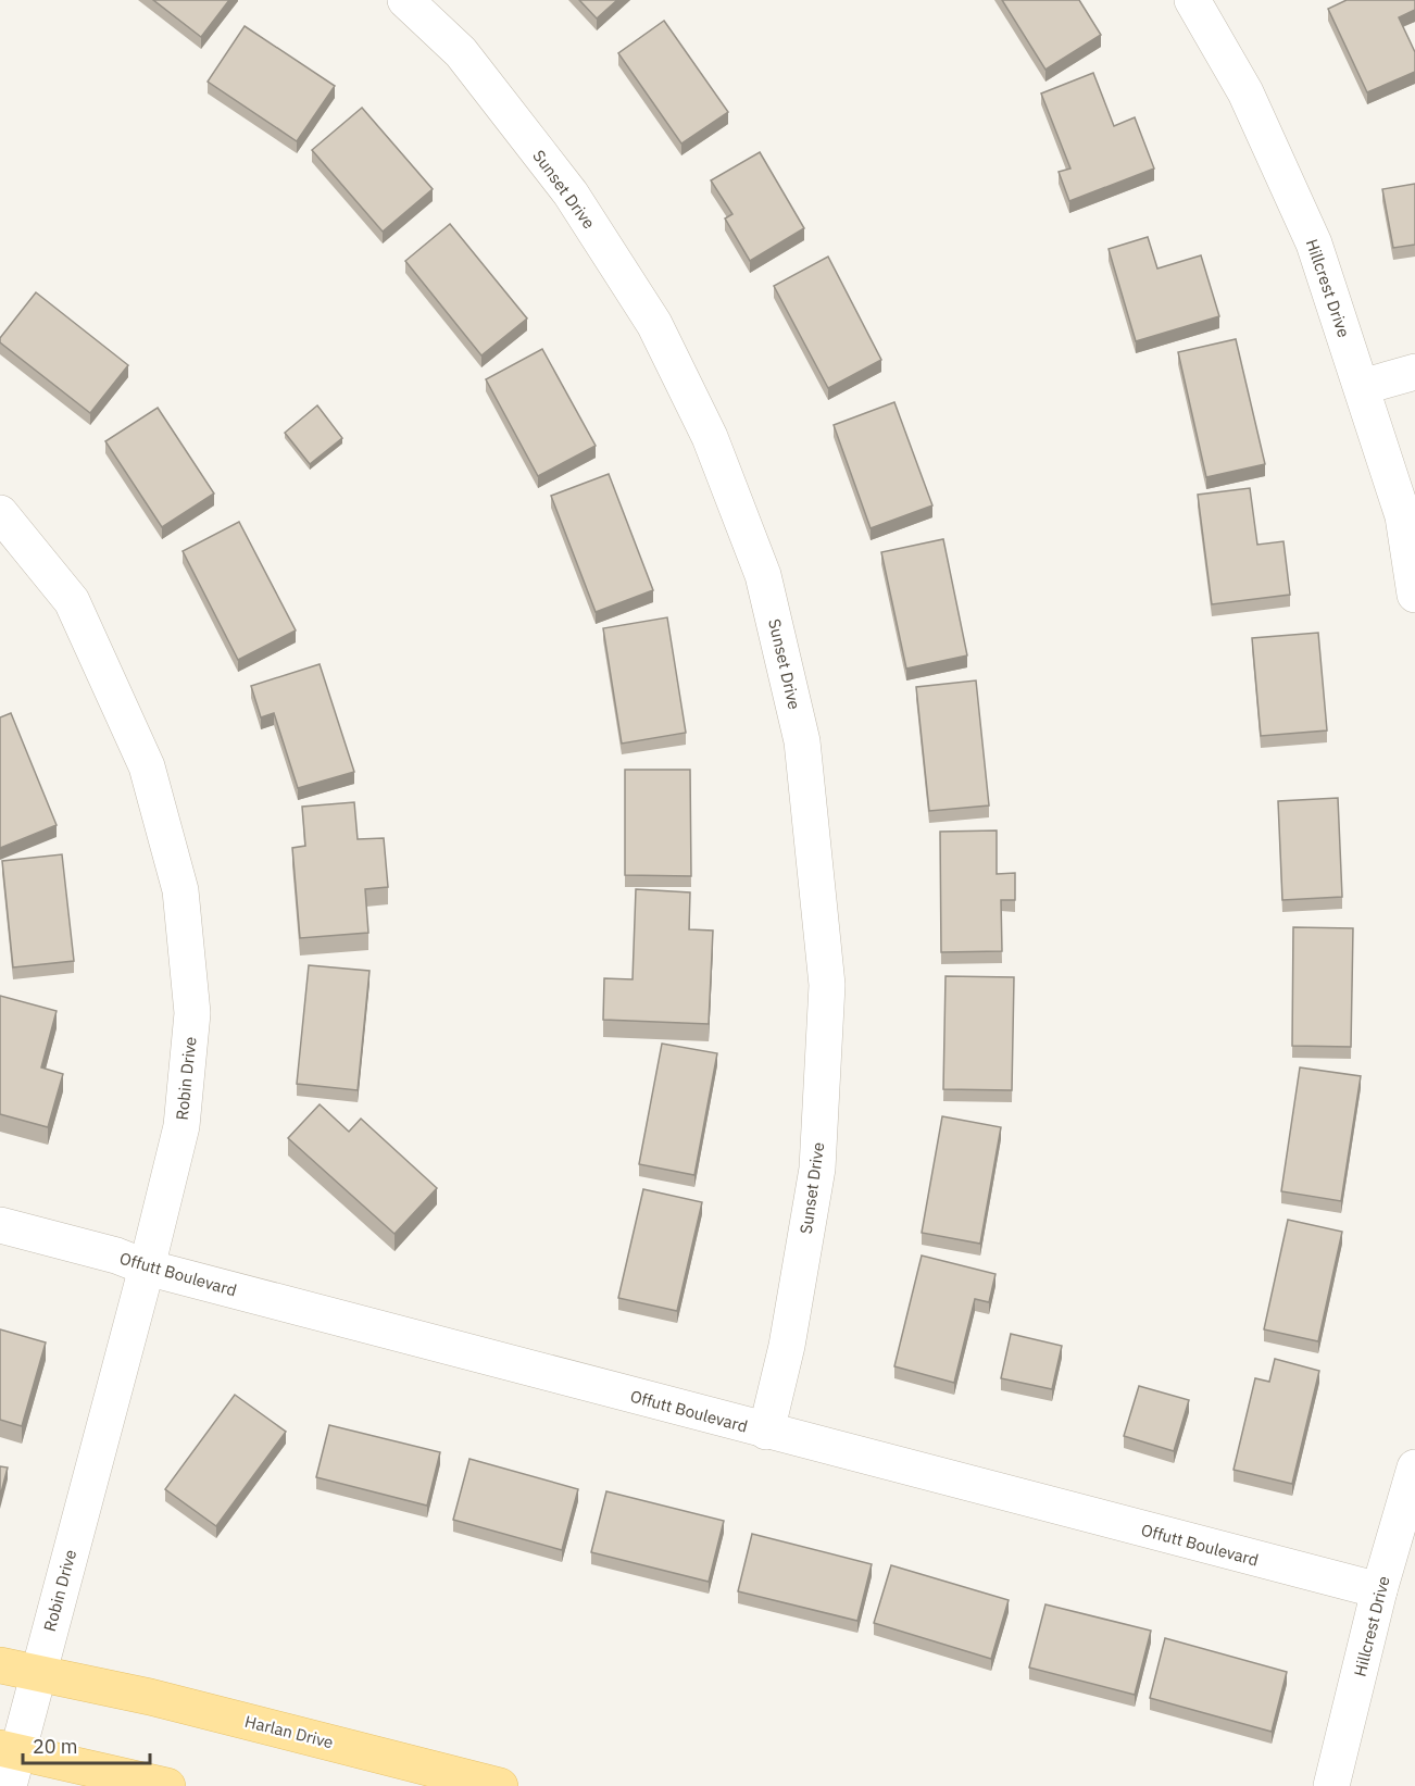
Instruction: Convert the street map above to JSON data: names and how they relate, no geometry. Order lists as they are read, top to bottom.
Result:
{
  "streets": {
    "main road": ["Harlan Drive"],
    "street": [
      "Sunset Drive",
      "Hillcrest Drive",
      "Robin Drive",
      "Offutt Boulevard"
    ]
  },
  "crossings": [
    ["Sunset Drive", "Offutt Boulevard"],
    ["Hillcrest Drive", "Offutt Boulevard"],
    ["Robin Drive", "Offutt Boulevard"],
    ["Robin Drive", "Harlan Drive"]
  ],
  "scale_bar": "20 m"
}
